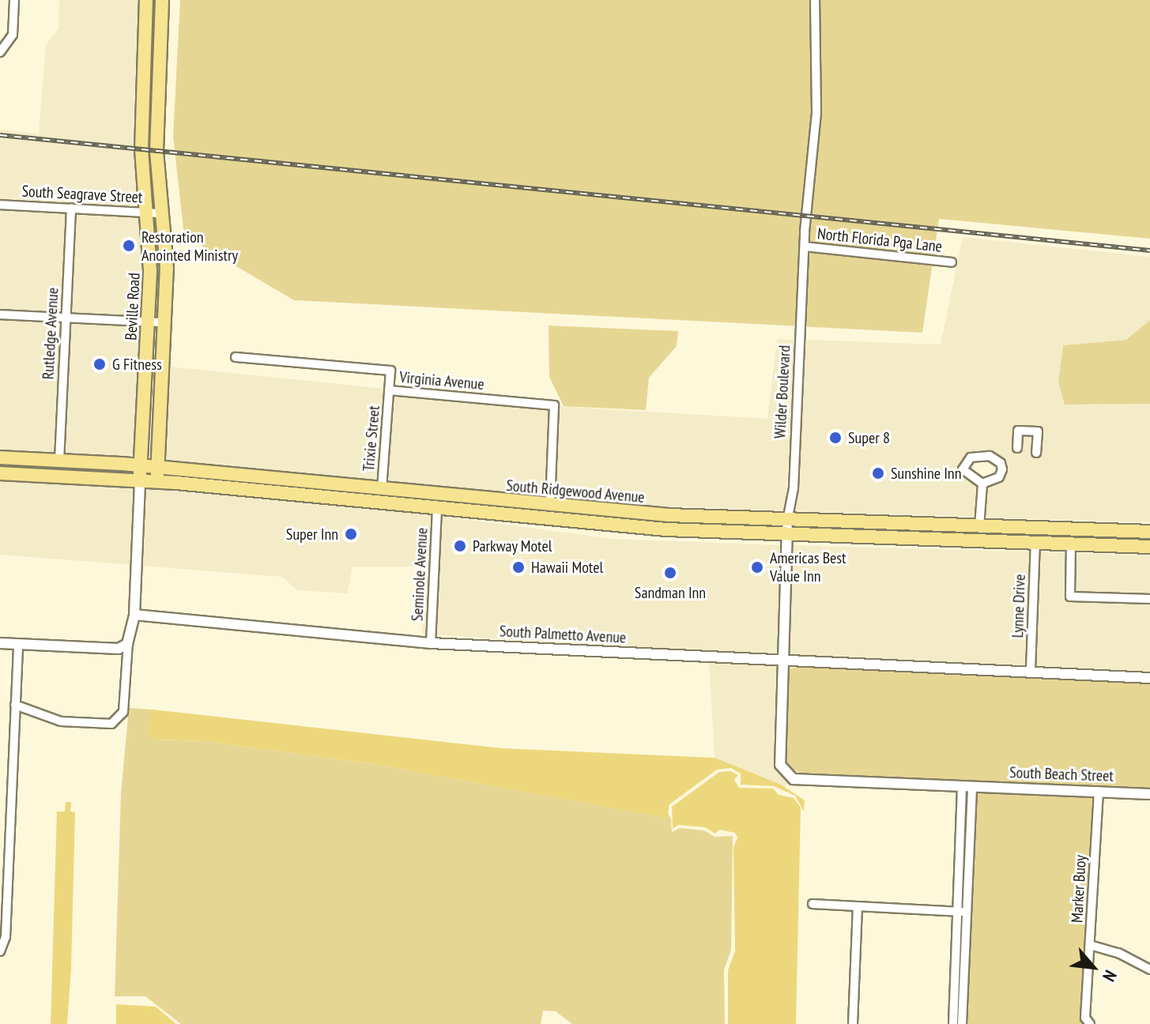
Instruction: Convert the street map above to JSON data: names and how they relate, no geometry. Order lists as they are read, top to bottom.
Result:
{
  "streets": {
    "main road": ["Beville Road", "South Ridgewood Avenue"],
    "street": [
      "South Seagrave Street",
      "North Florida Pga Lane",
      "Rutledge Avenue",
      "Virginia Avenue",
      "Wilder Boulevard",
      "Trixie Street",
      "Seminole Avenue",
      "Lynne Drive",
      "South Palmetto Avenue",
      "South Beach Street",
      "Marker Buoy"
    ]
  },
  "crossings": [
    ["South Seagrave Street", "Beville Road"],
    ["South Seagrave Street", "Rutledge Avenue"],
    ["North Florida Pga Lane", "Wilder Boulevard"],
    ["Beville Road", "South Ridgewood Avenue"],
    ["Beville Road", "South Palmetto Avenue"],
    ["Rutledge Avenue", "South Ridgewood Avenue"],
    ["Virginia Avenue", "Trixie Street"],
    ["Virginia Avenue", "South Ridgewood Avenue"],
    ["Wilder Boulevard", "South Ridgewood Avenue"],
    ["Wilder Boulevard", "South Palmetto Avenue"],
    ["Wilder Boulevard", "South Beach Street"],
    ["Trixie Street", "South Ridgewood Avenue"],
    ["South Ridgewood Avenue", "Seminole Avenue"],
    ["South Ridgewood Avenue", "Lynne Drive"],
    ["Seminole Avenue", "South Palmetto Avenue"],
    ["Lynne Drive", "South Palmetto Avenue"],
    ["South Beach Street", "Marker Buoy"]
  ],
  "places": [
    "Restoration Anointed Ministry",
    "G Fitness",
    "Super 8",
    "Sunshine Inn",
    "Super Inn",
    "Parkway Motel",
    "Hawaii Motel",
    "Americas Best Value Inn",
    "Sandman Inn"
  ],
  "north": "bottom right"
}
